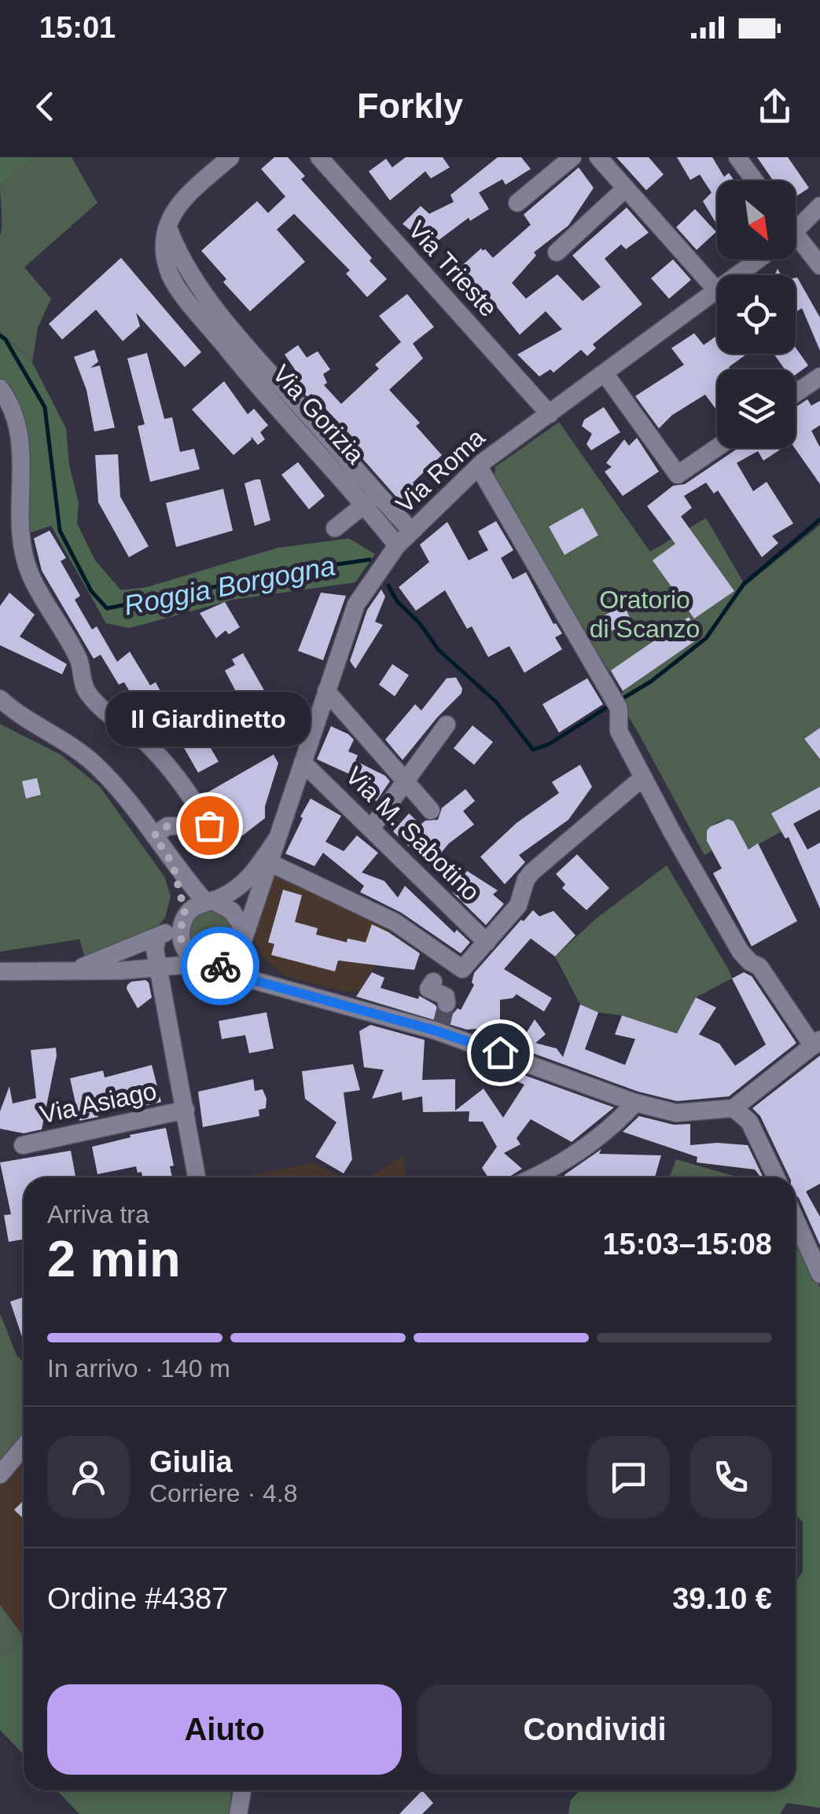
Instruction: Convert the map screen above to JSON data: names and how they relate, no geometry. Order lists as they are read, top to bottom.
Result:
{
  "streets": {
    "street": [
      "Via Trieste",
      "Via Gorizia",
      "Via Roma",
      "Via M. Sabotino",
      "Via Asiago"
    ]
  },
  "crossings": [
    ["Via Trieste", "Via Roma"],
    ["Via Gorizia", "Via Roma"],
    ["Via Roma", "Via M. Sabotino"]
  ],
  "water": ["Roggia Borgogna"],
  "parks": ["Oratorio di Scanzo"],
  "places": ["Il Giardinetto"],
  "north": "bottom right",
  "page": {
    "status": "15:01",
    "header": "Forkly",
    "bubble": "Il Giardinetto",
    "heading": ["2 min", "Arriva tra", "15:03–15:08"],
    "panel": [
      "Giulia",
      "Corriere · 4.8",
      "Ordine #4387",
      "39.10 €"
    ],
    "bar": "In arrivo · 140 m",
    "buttons": ["Aiuto", "Condividi"]
  }
}
